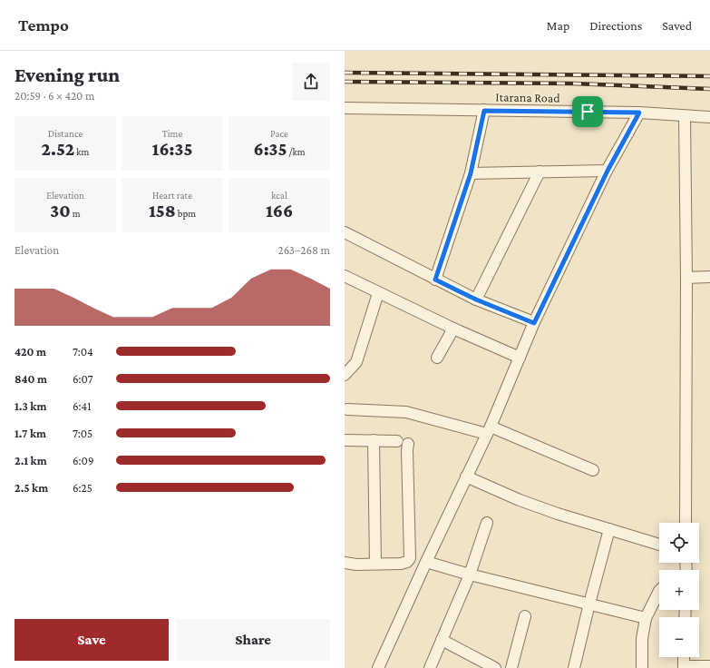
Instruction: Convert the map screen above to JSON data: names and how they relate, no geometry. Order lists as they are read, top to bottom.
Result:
{
  "streets": {
    "street": ["Itarana Road"]
  },
  "page": {
    "header": "Tempo",
    "nav": ["Map", "Directions", "Saved"],
    "heading": ["Evening run", "20:59 · 6 × 420 m"],
    "stats": [
      ["Distance", "2.52 km"],
      ["Time", "16:35"],
      ["Pace", "6:35 /km"],
      ["Elevation", "30 m"],
      ["Heart rate", "158 bpm"],
      ["kcal", "166"]
    ],
    "chart": ["Elevation", "263–268 m"],
    "list": [
      {
        "name": "420 m",
        "note": "7:04"
      },
      {
        "name": "840 m",
        "note": "6:07"
      },
      {
        "name": "1.3 km",
        "note": "6:41"
      },
      {
        "name": "1.7 km",
        "note": "7:05"
      },
      {
        "name": "2.1 km",
        "note": "6:09"
      },
      {
        "name": "2.5 km",
        "note": "6:25"
      }
    ],
    "map_buttons": ["+", "−"],
    "buttons": ["Save", "Share"]
  }
}
